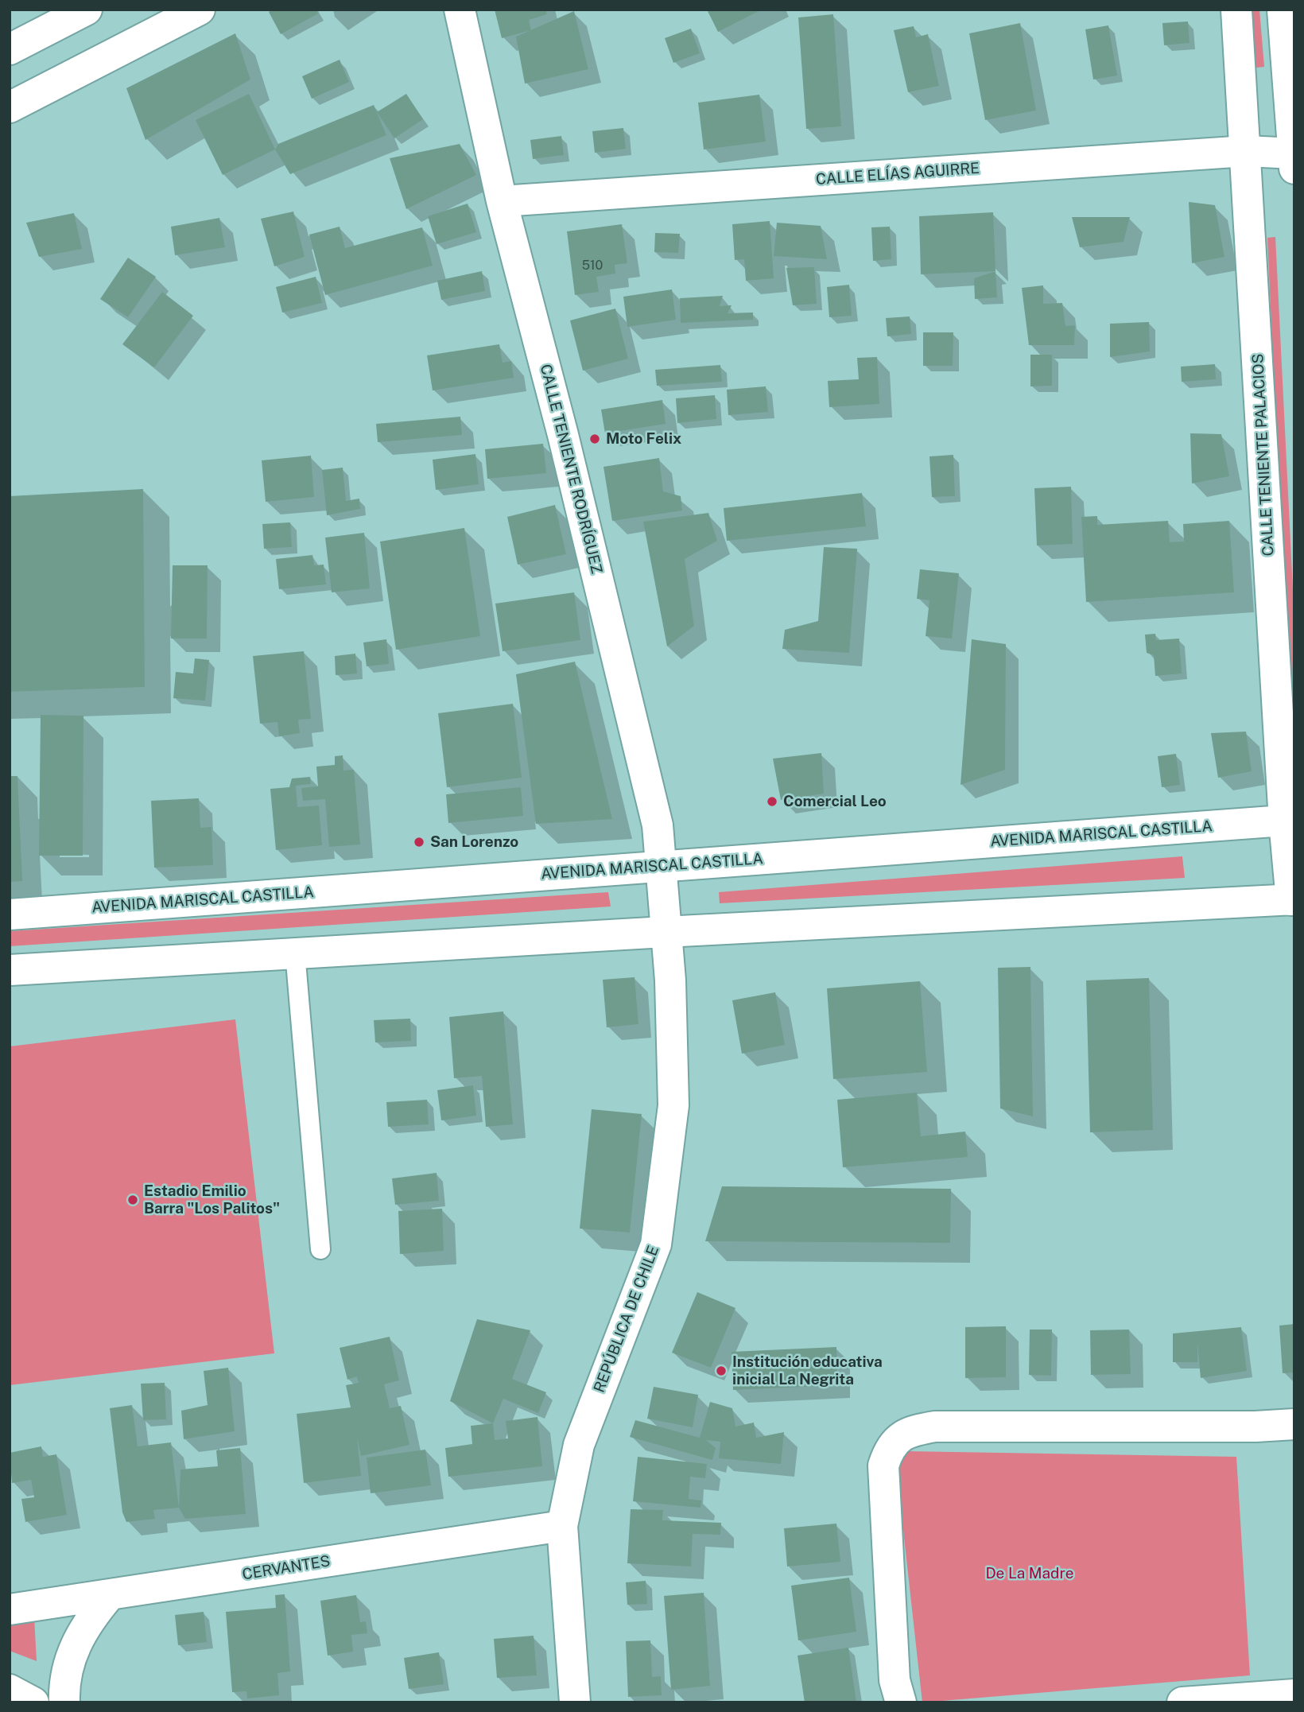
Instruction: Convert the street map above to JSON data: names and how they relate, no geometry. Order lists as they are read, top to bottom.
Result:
{
  "streets": {
    "street": [
      "CALLE ELÍAS AGUIRRE",
      "CALLE TENIENTE PALACIOS",
      "CALLE TENIENTE RODRÍGUEZ",
      "AVENIDA MARISCAL CASTILLA",
      "REPÚBLICA DE CHILE",
      "CERVANTES"
    ]
  },
  "crossings": [
    ["CALLE ELÍAS AGUIRRE", "CALLE TENIENTE PALACIOS"],
    ["CALLE ELÍAS AGUIRRE", "CALLE TENIENTE RODRÍGUEZ"],
    ["CALLE TENIENTE PALACIOS", "AVENIDA MARISCAL CASTILLA"],
    ["CALLE TENIENTE RODRÍGUEZ", "AVENIDA MARISCAL CASTILLA"],
    ["CALLE TENIENTE RODRÍGUEZ", "REPÚBLICA DE CHILE"],
    ["REPÚBLICA DE CHILE", "CERVANTES"]
  ],
  "parks": ["De La Madre"],
  "places": [
    "Moto Felix",
    "Comercial Leo",
    "San Lorenzo",
    "Estadio Emilio Barra \"Los Palitos\"",
    "Institución educativa inicial La Negrita"
  ],
  "house_numbers": ["510"]
}
